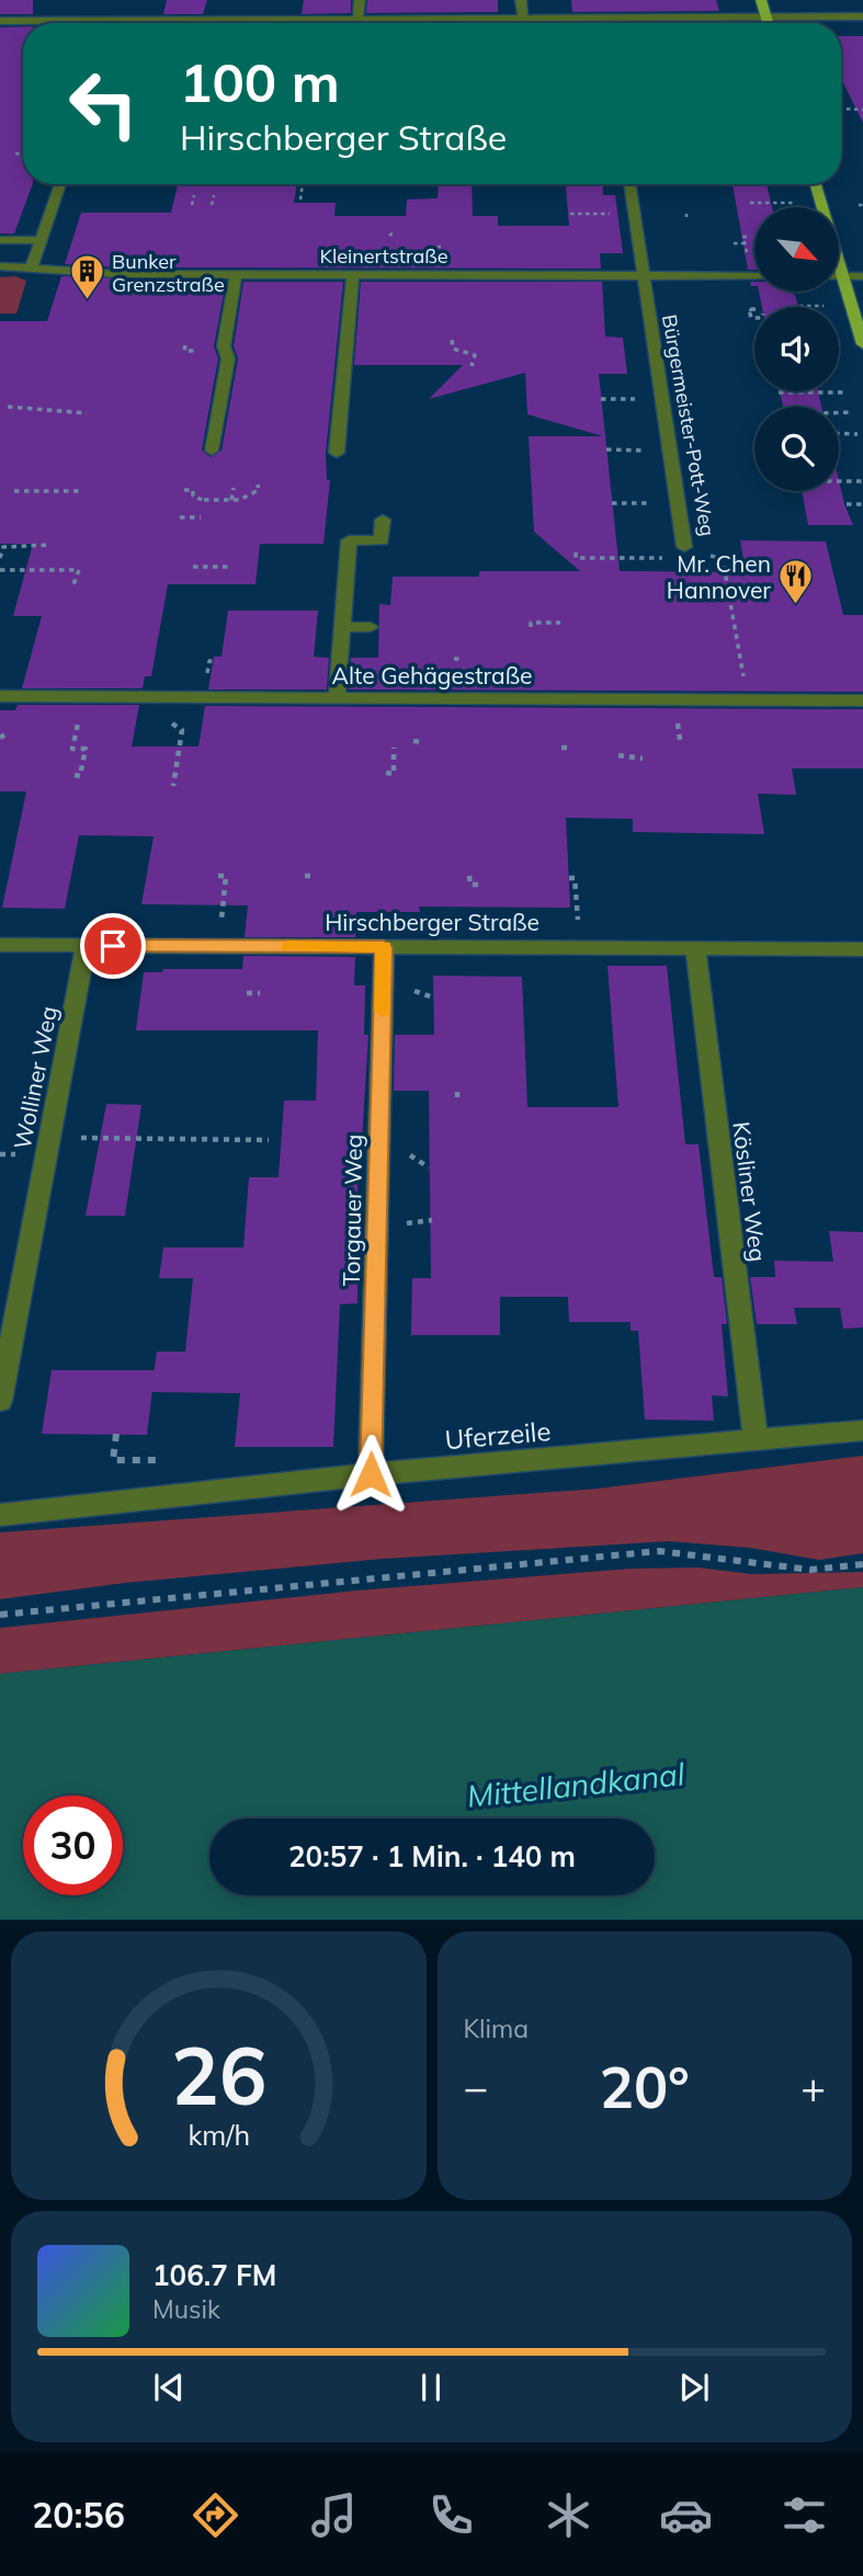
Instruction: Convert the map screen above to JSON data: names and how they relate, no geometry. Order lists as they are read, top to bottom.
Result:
{
  "streets": {
    "street": [
      "Kleinertstraße",
      "Bürgermeister-Pott-Weg",
      "Alte Gehägestraße",
      "Hirschberger Straße",
      "Wolliner Weg",
      "Kösliner Weg",
      "Torgauer Weg",
      "Uferzeile"
    ]
  },
  "crossings": [
    ["Kleinertstraße", "Bürgermeister-Pott-Weg"],
    ["Hirschberger Straße", "Wolliner Weg"],
    ["Hirschberger Straße", "Kösliner Weg"],
    ["Hirschberger Straße", "Torgauer Weg"],
    ["Kösliner Weg", "Uferzeile"],
    ["Torgauer Weg", "Uferzeile"]
  ],
  "water": ["Mittellandkanal"],
  "places": {
    "building": ["Bunker Grenzstraße"],
    "restaurant": ["Mr. Chen Hannover"]
  },
  "north": "bottom right",
  "page": {
    "turn": ["100 m", "Hirschberger Straße"],
    "limit": "30",
    "trip": "20:57 · 1 Min. · 140 m",
    "tile": "Klima",
    "heat": ["−", "20°", "+"],
    "song": ["106.7 FM", "Musik"],
    "tabs": "20:56",
    "gauge": ["26", "km/h"]
  }
}
